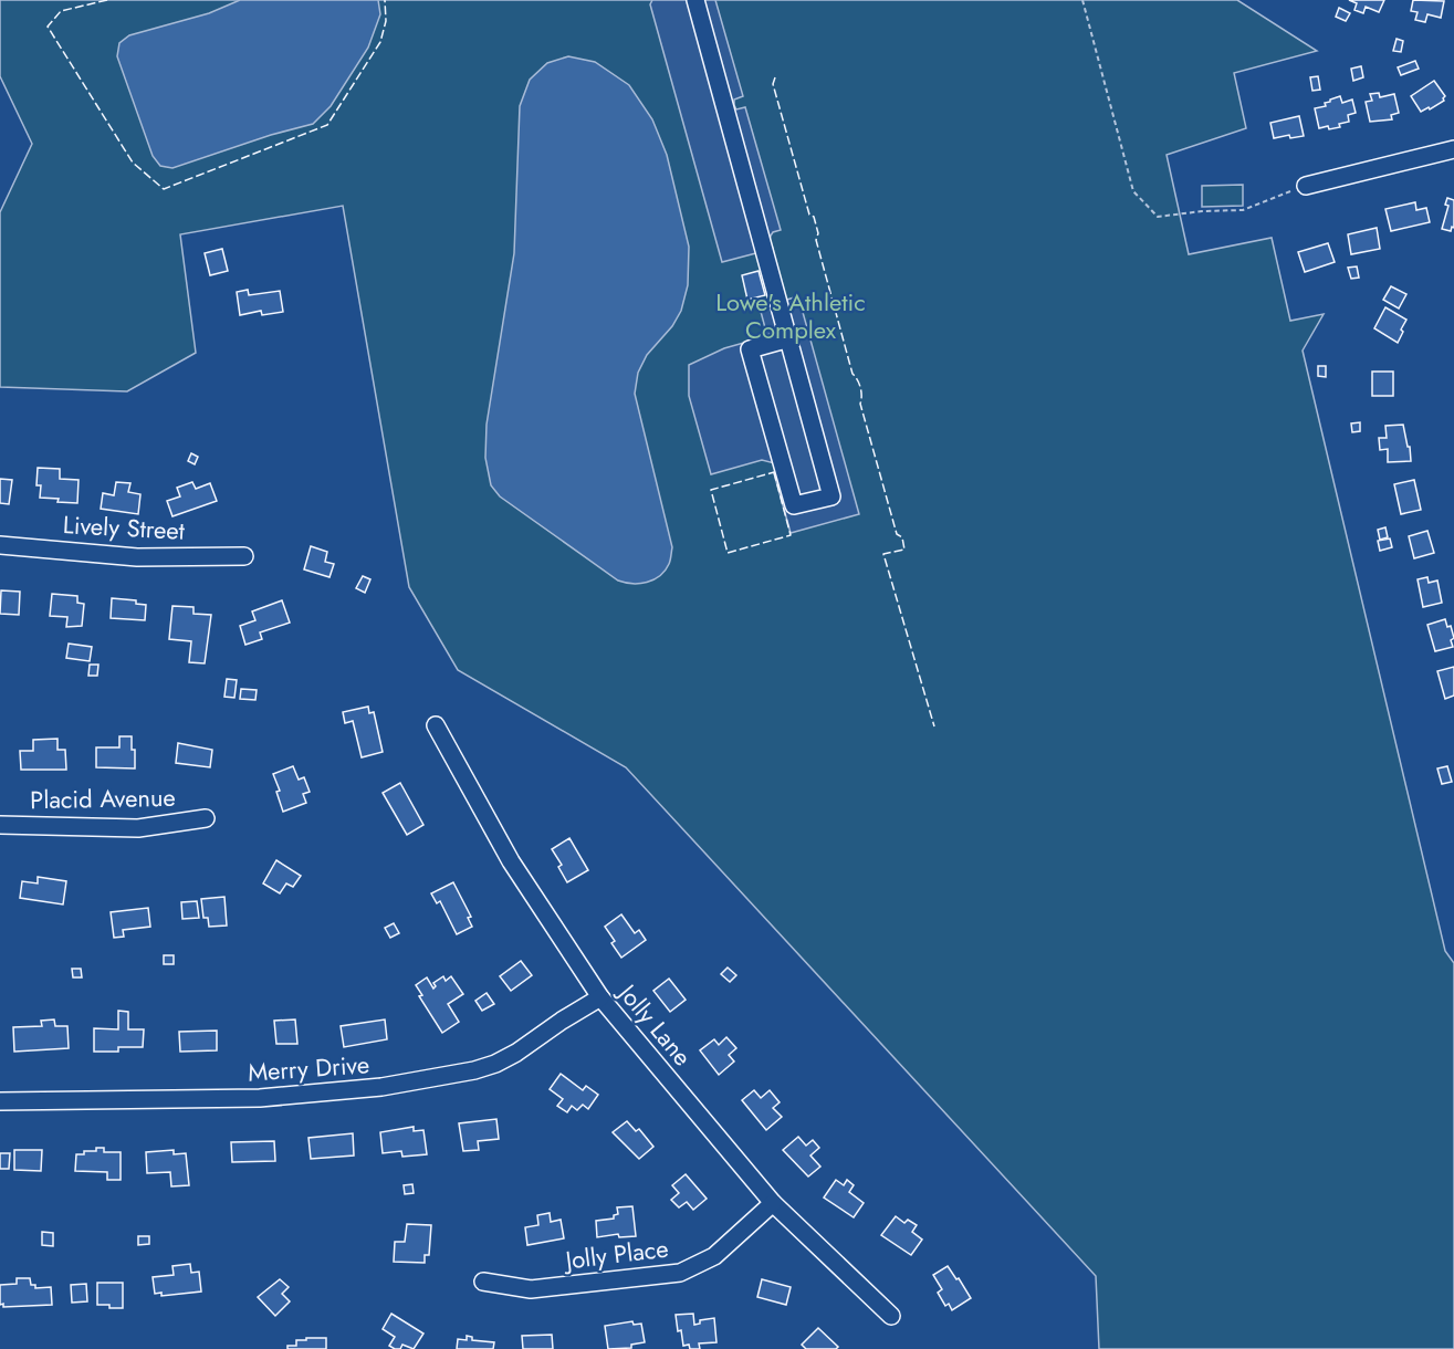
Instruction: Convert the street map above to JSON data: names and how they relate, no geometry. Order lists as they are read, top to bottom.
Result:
{
  "streets": {
    "street": [
      "Lively Street",
      "Placid Avenue",
      "Jolly Lane",
      "Merry Drive",
      "Jolly Place"
    ]
  },
  "crossings": [
    ["Jolly Lane", "Merry Drive"],
    ["Jolly Lane", "Jolly Place"]
  ],
  "parks": ["Lowe's Athletic Complex"]
}
